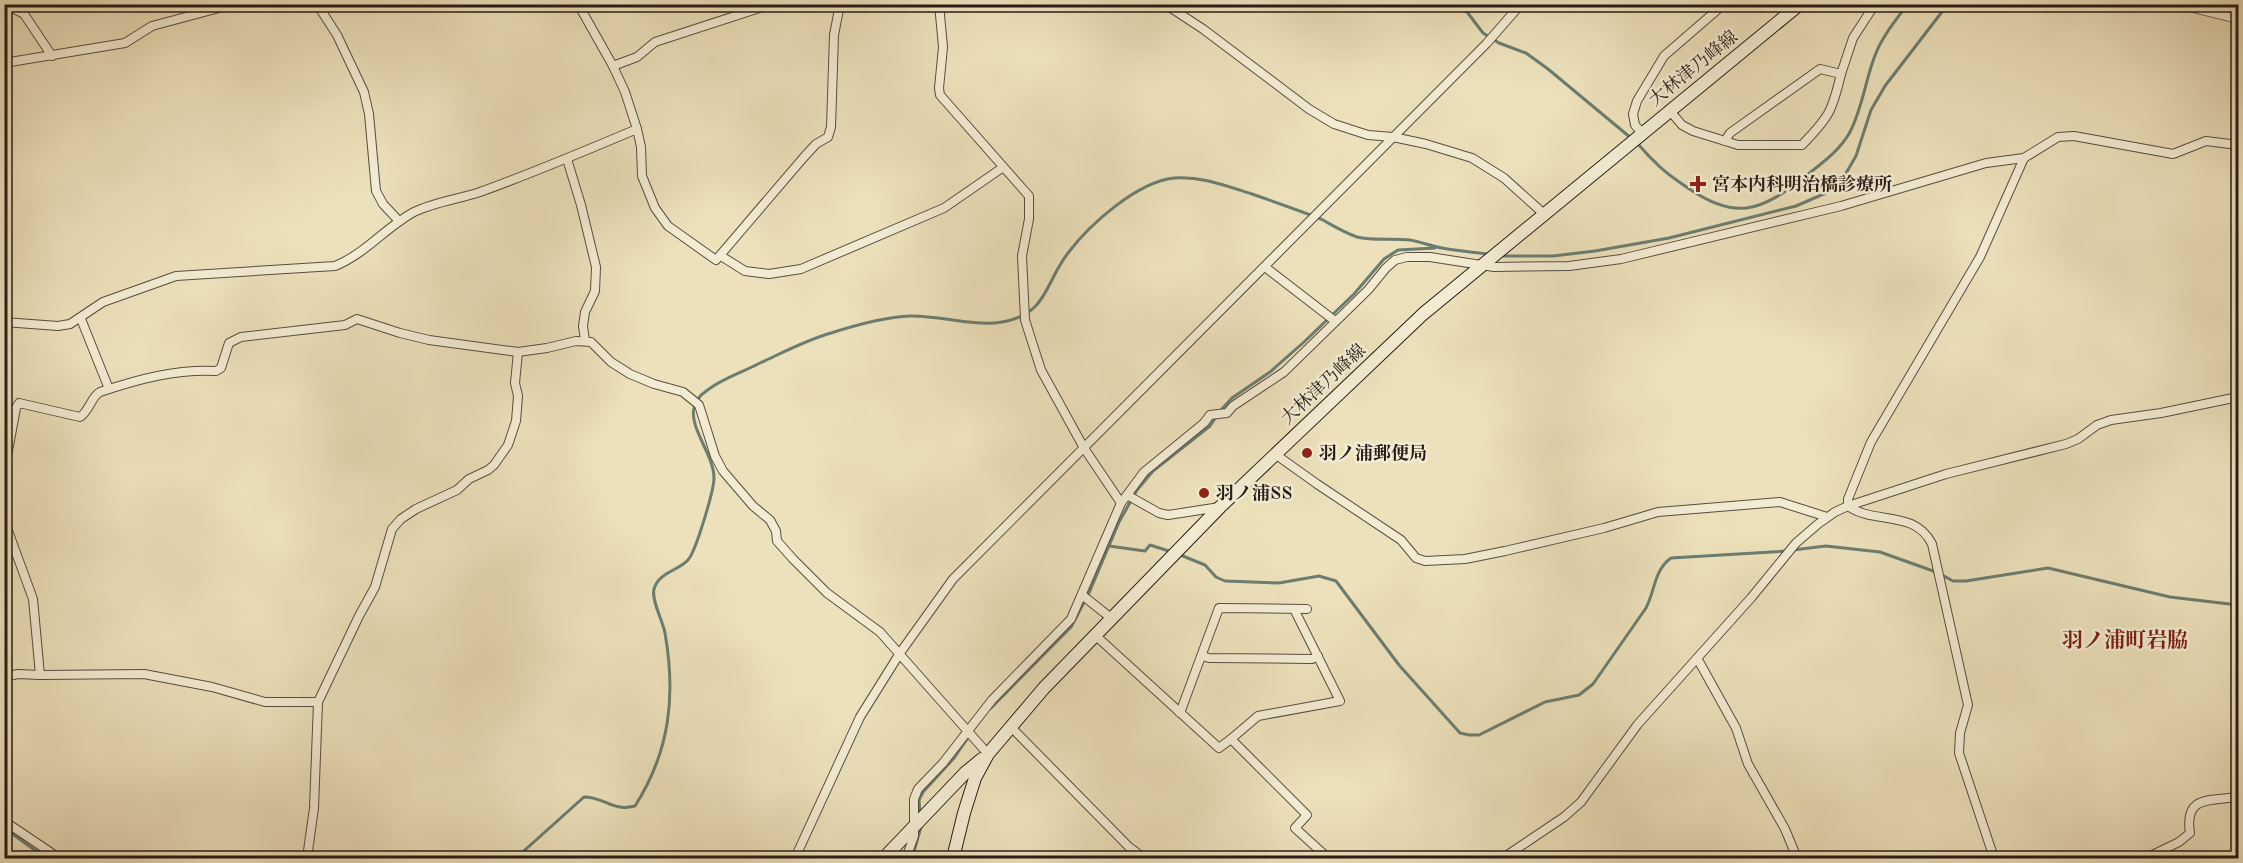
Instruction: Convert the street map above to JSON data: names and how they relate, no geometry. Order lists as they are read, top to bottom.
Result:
{
  "streets": {
    "main road": ["大林津乃峰線"]
  },
  "districts": ["羽ノ浦町岩脇"],
  "places": {
    "health": ["宮本内科明治橋診療所"],
    "other": ["羽ノ浦郵便局", "羽ノ浦SS"]
  }
}
